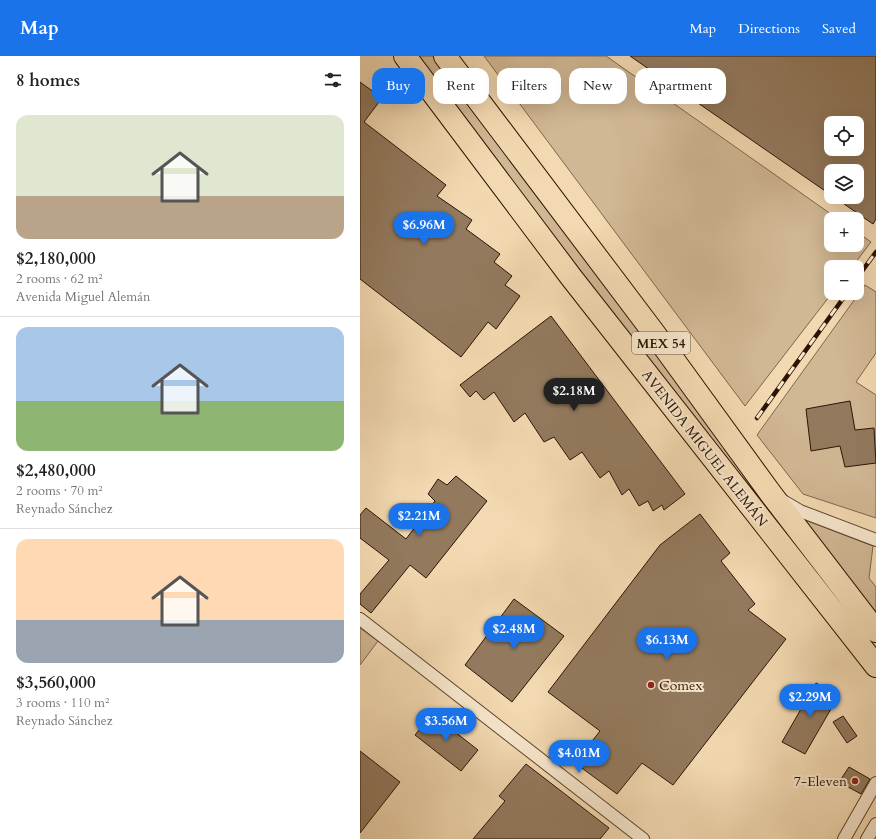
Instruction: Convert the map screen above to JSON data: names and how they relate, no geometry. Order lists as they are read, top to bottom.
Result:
{
  "streets": {
    "highway": ["MEX 54", "AVENIDA MIGUEL ALEMÁN"]
  },
  "places": ["Comex", "7-Eleven"],
  "page": {
    "header": "Map",
    "nav": ["Map", "Directions", "Saved"],
    "heading": "8 homes",
    "chip": [
      "Buy",
      "Rent",
      "Filters",
      "New",
      "Apartment"
    ],
    "list": [
      {
        "name": "$2,180,000",
        "note": "2 rooms · 62 m² · Avenida Miguel Alemán"
      },
      {
        "name": "$2,480,000",
        "note": "2 rooms · 70 m² · Reynado Sánchez"
      },
      {
        "name": "$3,560,000",
        "note": "3 rooms · 110 m² · Reynado Sánchez"
      }
    ],
    "map_buttons": ["+", "−"],
    "price": [
      "$6.96M",
      "$2.18M",
      "$2.21M",
      "$2.48M",
      "$6.13M",
      "$2.29M",
      "$3.56M",
      "$4.01M"
    ]
  }
}
